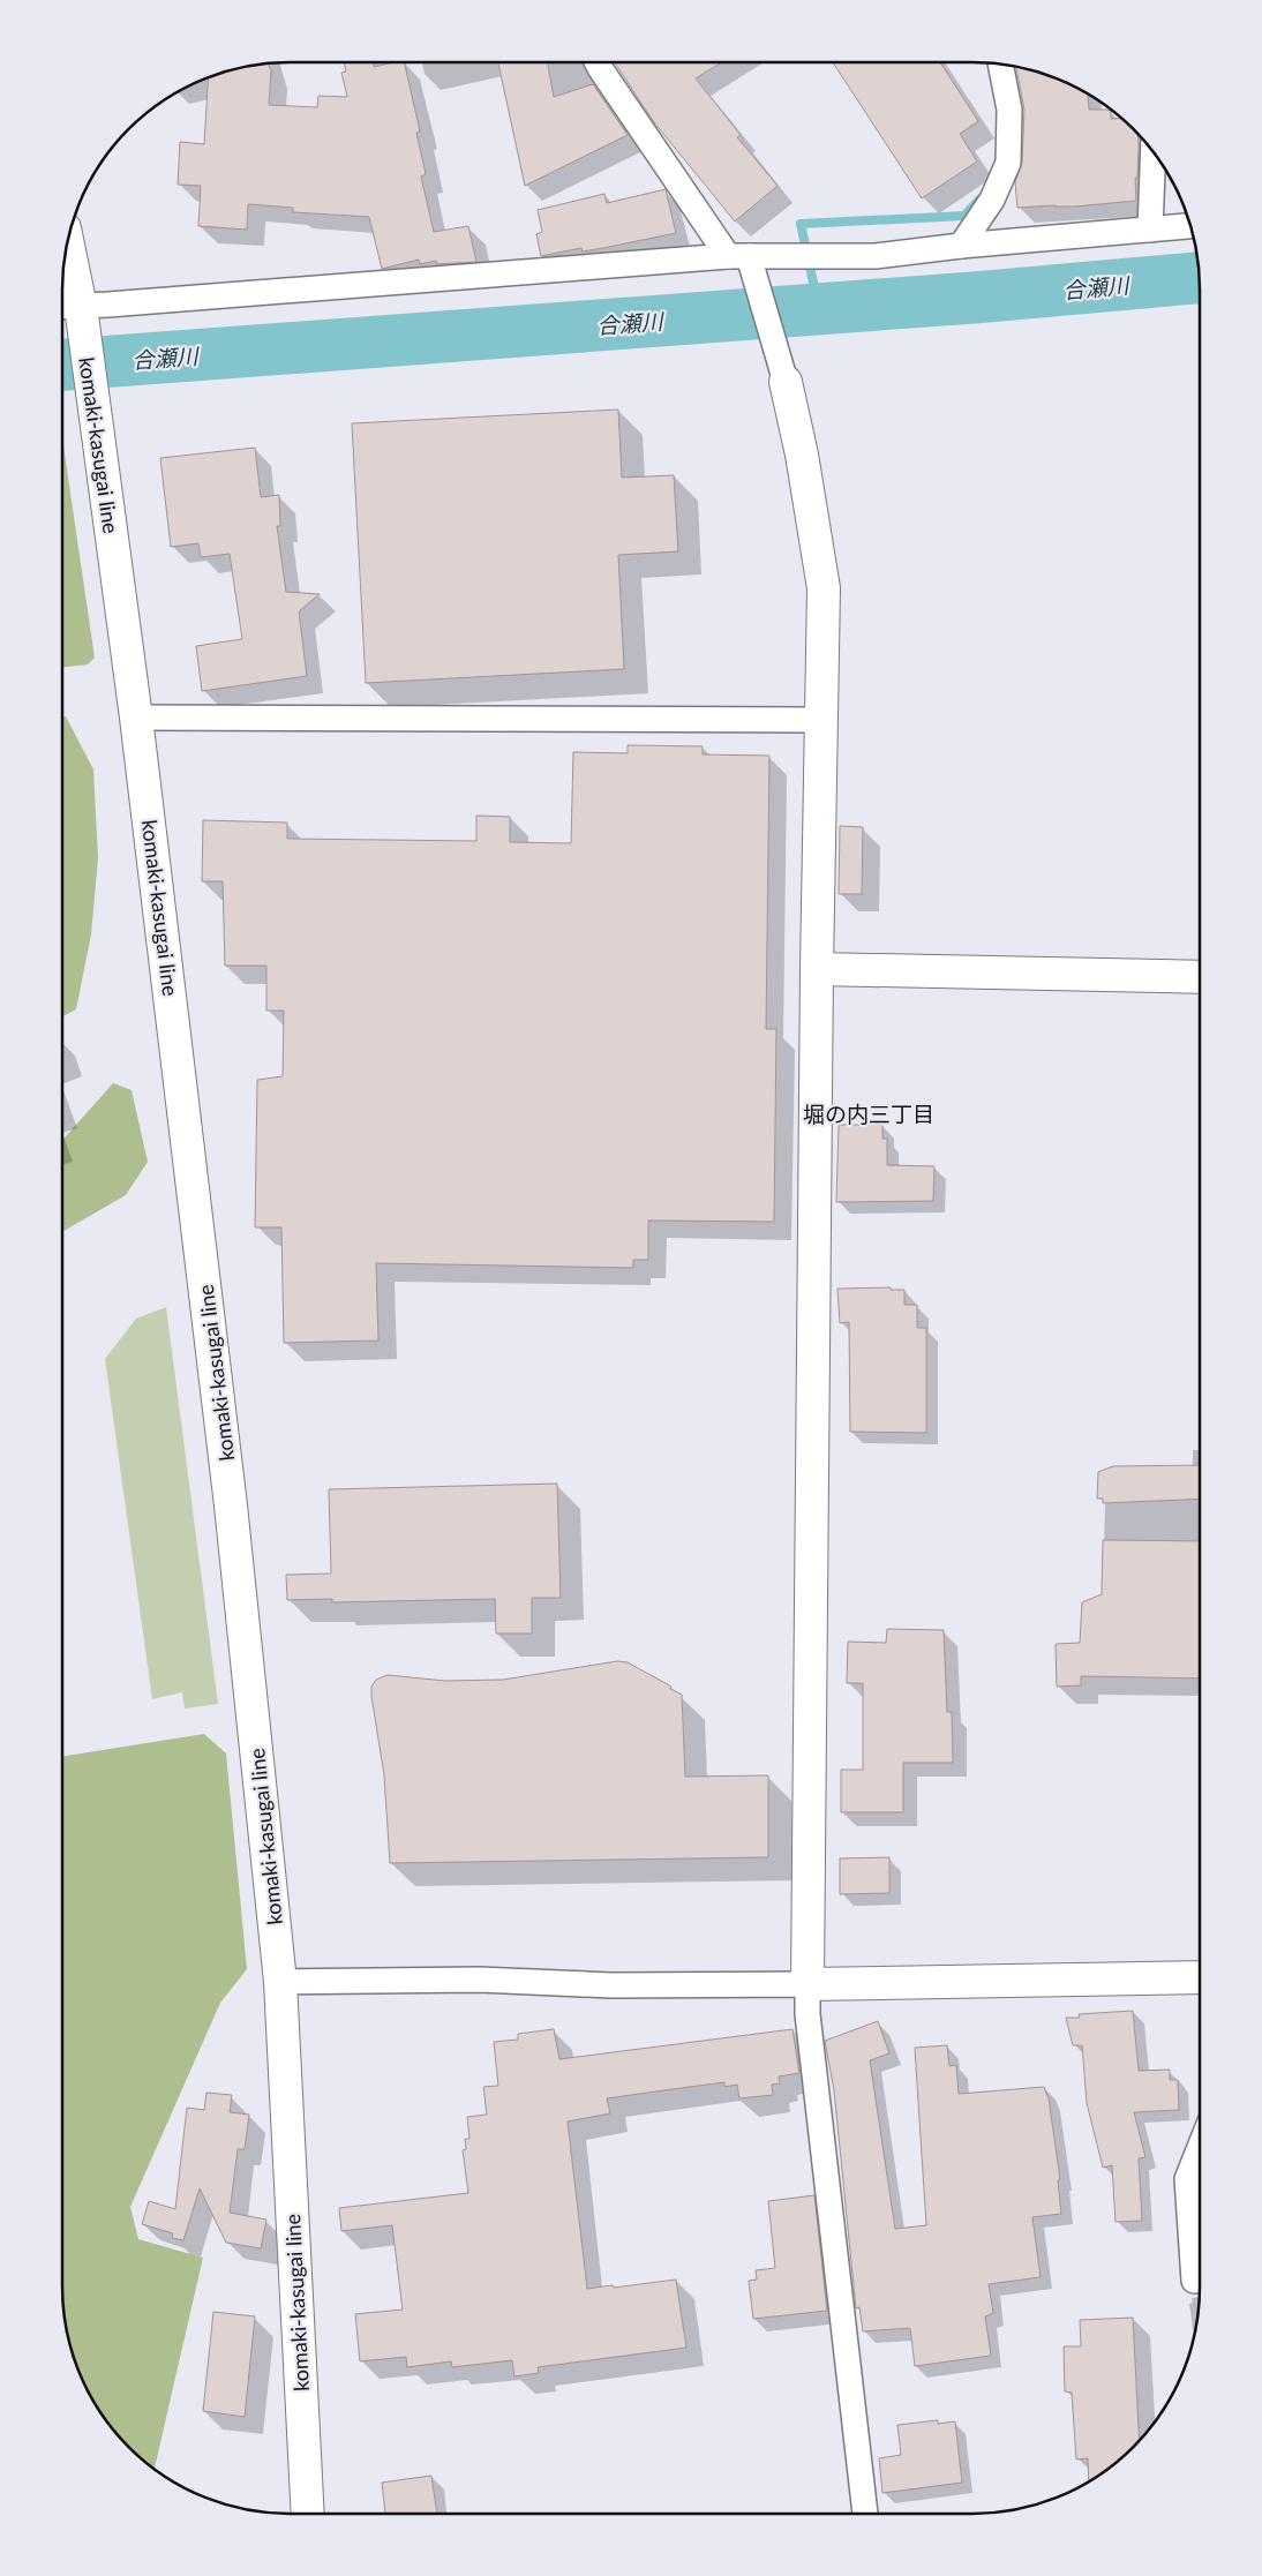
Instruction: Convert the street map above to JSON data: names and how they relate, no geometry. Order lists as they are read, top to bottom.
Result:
{
  "streets": {
    "street": ["komaki-kasugai line"]
  },
  "districts": ["堀の内三丁目"],
  "water": ["合瀬川"]
}
